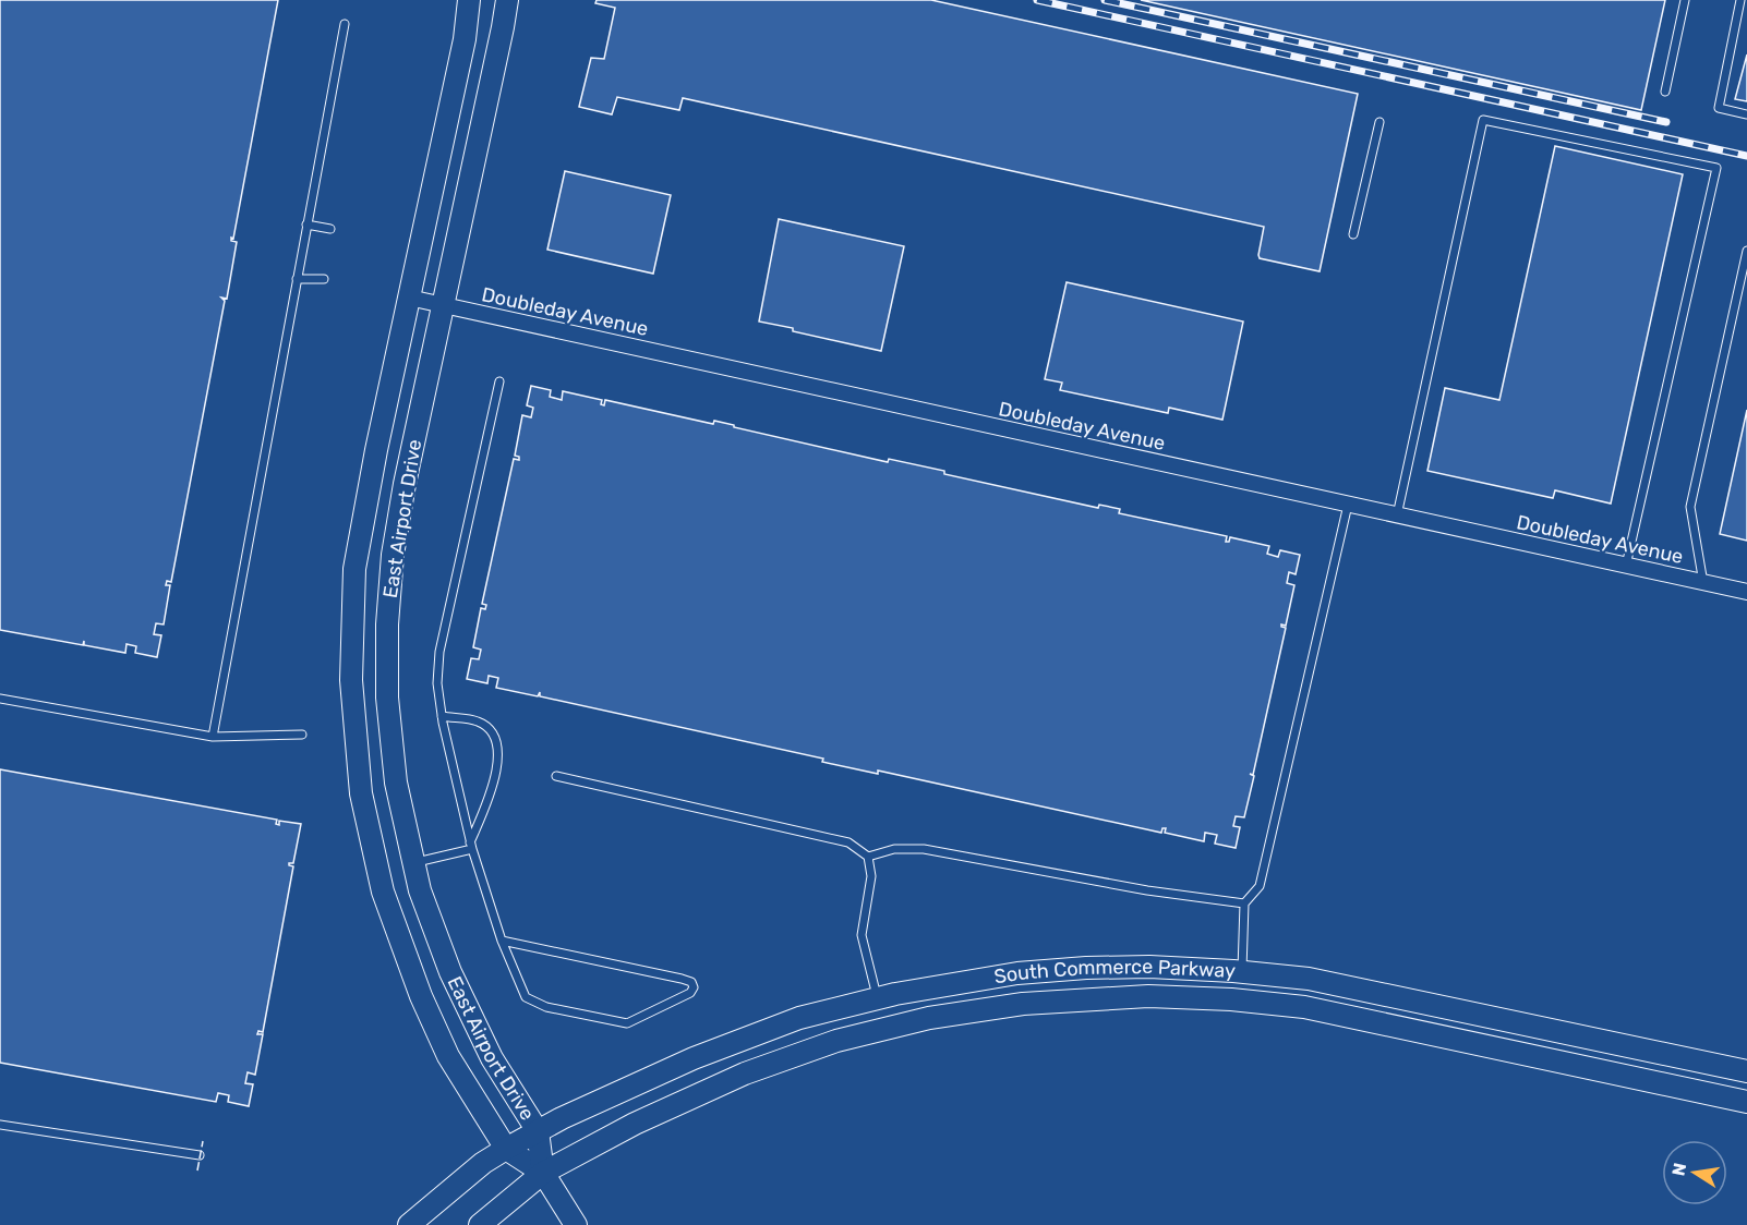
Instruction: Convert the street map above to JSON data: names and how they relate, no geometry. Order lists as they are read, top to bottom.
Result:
{
  "streets": {
    "main road": ["East Airport Drive", "South Commerce Parkway"],
    "street": ["Doubleday Avenue"]
  },
  "crossings": [
    ["Doubleday Avenue", "East Airport Drive"],
    ["East Airport Drive", "South Commerce Parkway"]
  ],
  "north": "left"
}
